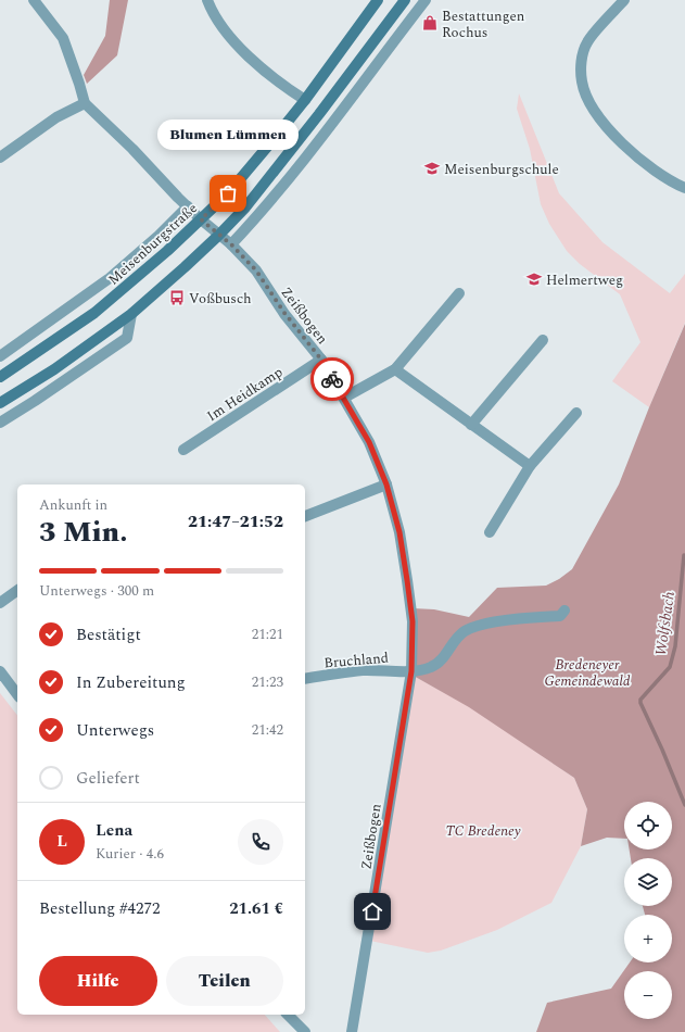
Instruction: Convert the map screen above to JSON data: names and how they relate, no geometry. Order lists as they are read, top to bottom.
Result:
{
  "streets": {
    "main road": ["Meisenburgstraße"],
    "street": ["Zeißbogen", "Im Heidkamp", "Bruchland"]
  },
  "crossings": [
    ["Meisenburgstraße", "Zeißbogen"],
    ["Zeißbogen", "Im Heidkamp"],
    ["Zeißbogen", "Bruchland"]
  ],
  "water": ["Wolfsbach"],
  "parks": ["Bredeneyer Gemeindewald", "TC Bredeney"],
  "places": {
    "shop": ["Bestattungen Rochus"],
    "school or university": ["Meisenburgschule", "Helmertweg"],
    "other": ["Blumen Lümmen"],
    "bus stop": ["Voßbusch"]
  },
  "page": {
    "bubble": "Blumen Lümmen",
    "heading": ["3 Min.", "Ankunft in", "21:47–21:52"],
    "panel": [
      "Lena",
      "Kurier · 4.6",
      "Bestellung #4272",
      "21.61 €"
    ],
    "bar": "Unterwegs · 300 m",
    "list": [
      ["Bestätigt", "21:21"],
      ["In Zubereitung", "21:23"],
      ["Unterwegs", "21:42"],
      "Geliefert"
    ],
    "map_buttons": ["+", "−"],
    "round": "L",
    "buttons": ["Hilfe", "Teilen"]
  }
}
